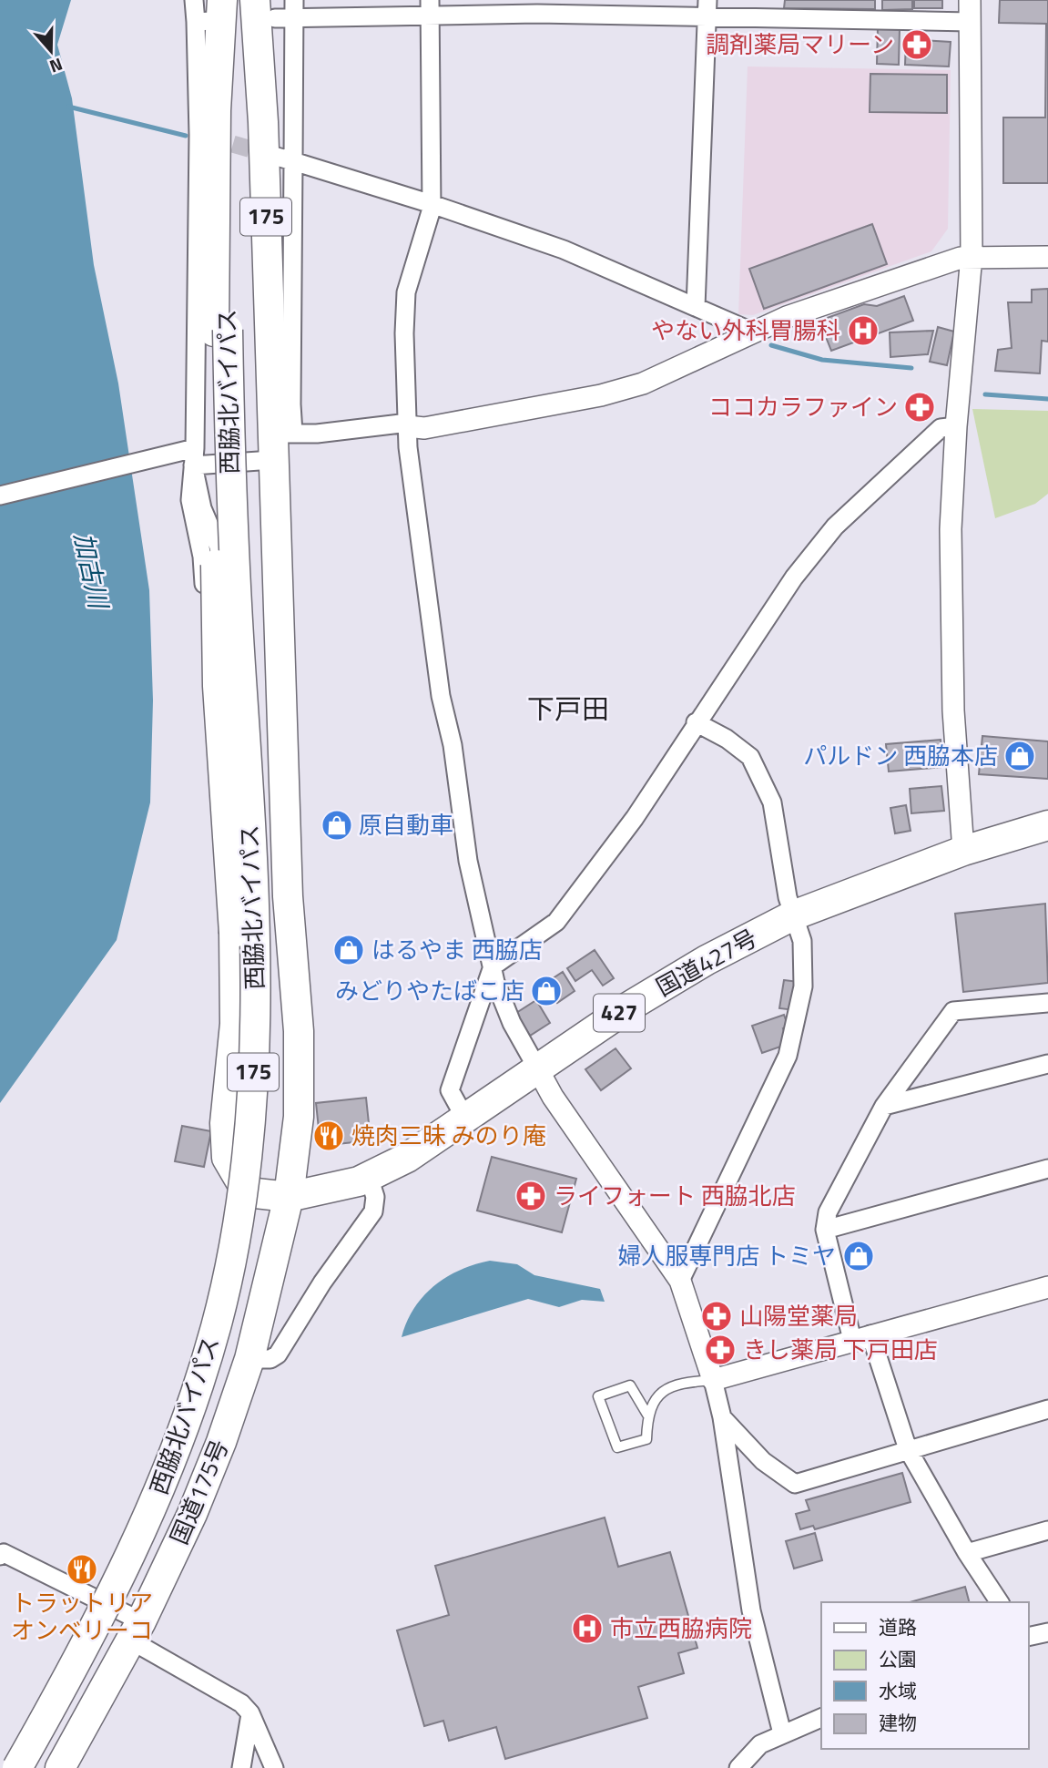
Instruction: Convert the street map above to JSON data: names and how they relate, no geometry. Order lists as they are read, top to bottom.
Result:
{
  "streets": {
    "highway": [
      "175",
      "西脇北バイパス",
      "国道427号",
      "427",
      "国道175号"
    ]
  },
  "crossings": [
    ["175", "西脇北バイパス"],
    ["175", "国道427号"],
    ["175", "国道175号"],
    ["国道427号", "国道175号"]
  ],
  "districts": ["下戸田"],
  "water": ["加古川"],
  "places": {
    "pharmacy": [
      "調剤薬局マリーン",
      "ココカラファイン",
      "ライフォート 西脇北店",
      "山陽堂薬局",
      "きし薬局 下戸田店"
    ],
    "hospital": ["やない外科胃腸科", "市立西脇病院"],
    "shop": [
      "パルドン 西脇本店",
      "原自動車",
      "はるやま 西脇店",
      "みどりやたばこ店",
      "婦人服専門店 トミヤ"
    ],
    "restaurant": ["焼肉三昧 みのり庵", "トラットリア オンベリーコ"]
  },
  "legend": [
    "道路",
    "公園",
    "水域",
    "建物"
  ],
  "north": "bottom"
}
